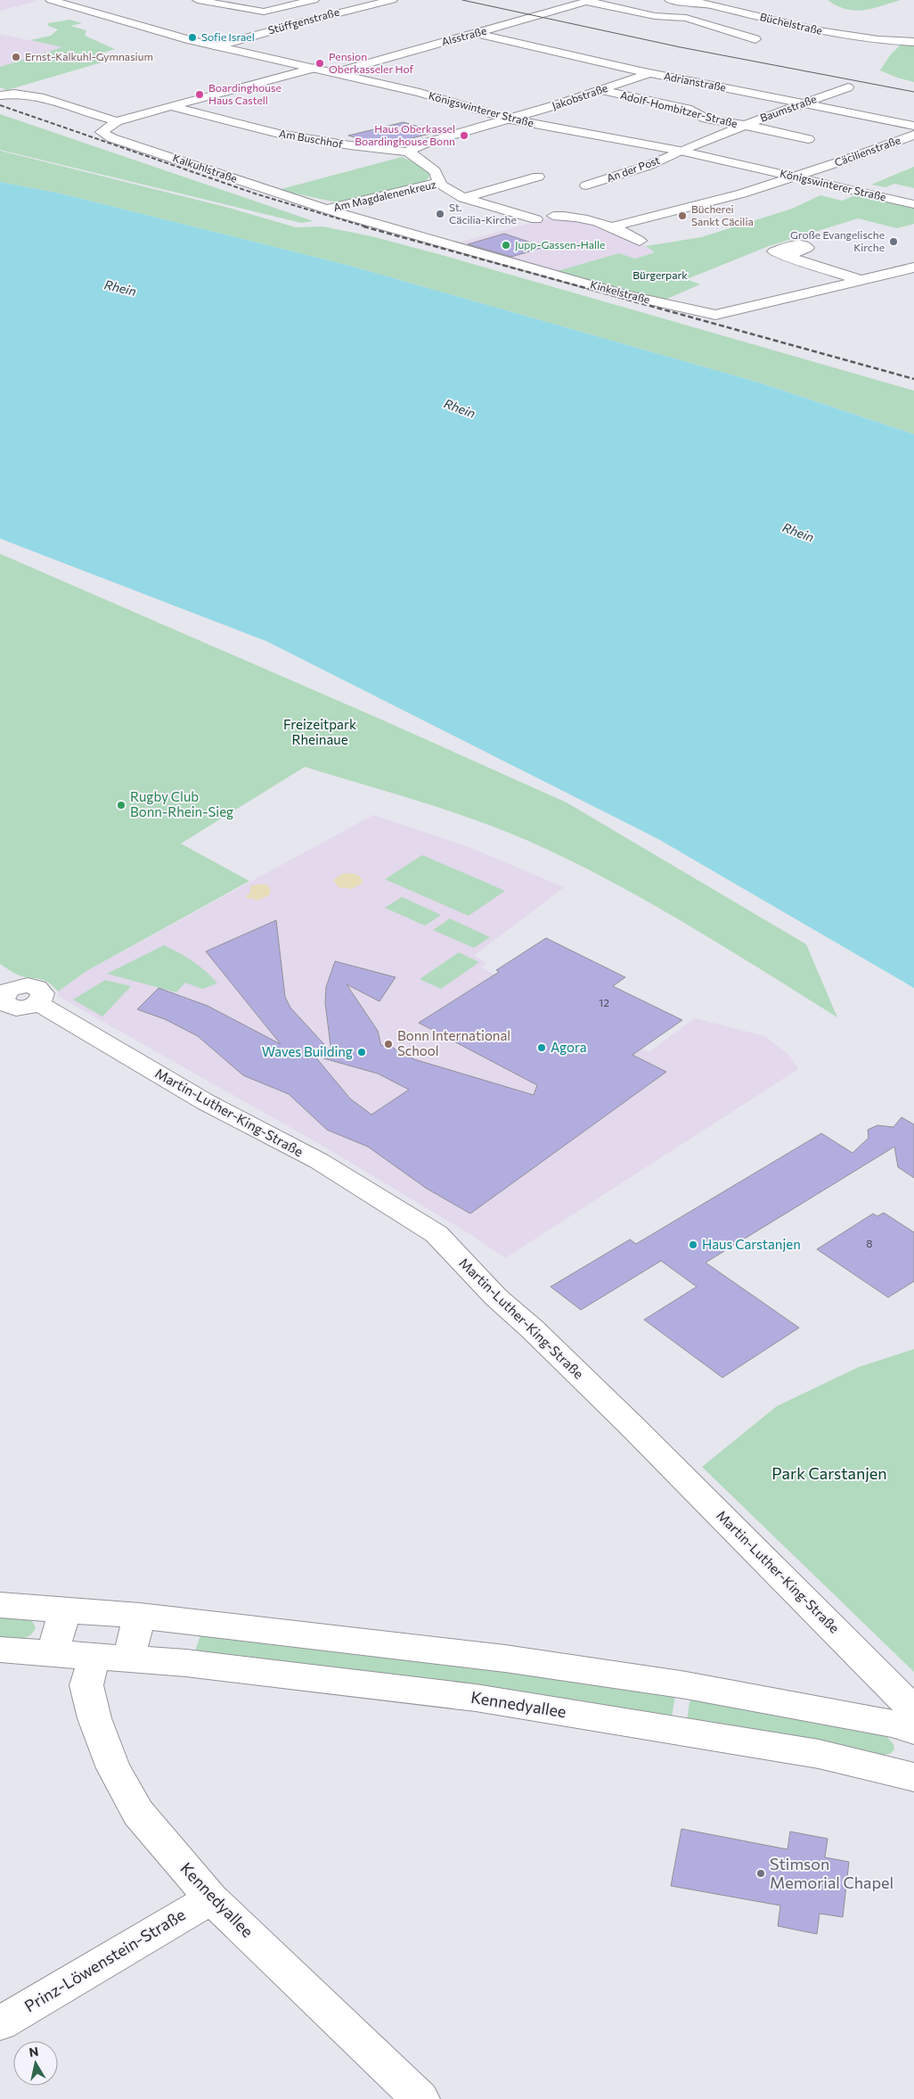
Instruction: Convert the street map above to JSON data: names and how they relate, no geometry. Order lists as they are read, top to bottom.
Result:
{
  "streets": {
    "street": [
      "Stüffgenstraße",
      "Büchelstraße",
      "Alsstraße",
      "Adrianstraße",
      "Jakobstraße",
      "Baumstraße",
      "Königswinterer Straße",
      "Adolf-Hombitzer-Straße",
      "Am Buschhof",
      "Cäcilienstraße",
      "Kalkuhlstraße",
      "An der Post",
      "Am Magdalenenkreuz",
      "Kinkelstraße",
      "Martin-Luther-King-Straße",
      "Kennedyallee",
      "Prinz-Löwenstein-Straße"
    ]
  },
  "crossings": [
    ["Stüffgenstraße", "Königswinterer Straße"],
    ["Alsstraße", "Adrianstraße"],
    ["Alsstraße", "Königswinterer Straße"],
    ["Adrianstraße", "Jakobstraße"],
    ["Adrianstraße", "Baumstraße"],
    ["Jakobstraße", "Königswinterer Straße"],
    ["Jakobstraße", "Adolf-Hombitzer-Straße"],
    ["Jakobstraße", "Am Buschhof"],
    ["Baumstraße", "Königswinterer Straße"],
    ["Baumstraße", "Adolf-Hombitzer-Straße"],
    ["Baumstraße", "An der Post"],
    ["Königswinterer Straße", "Cäcilienstraße"],
    ["Königswinterer Straße", "An der Post"],
    ["Am Buschhof", "Am Magdalenenkreuz"],
    ["Kalkuhlstraße", "Am Magdalenenkreuz"],
    ["Kalkuhlstraße", "Kinkelstraße"],
    ["Am Magdalenenkreuz", "Kinkelstraße"],
    ["Kennedyallee", "Prinz-Löwenstein-Straße"]
  ],
  "water": ["Rhein"],
  "parks": ["Bürgerpark", "Freizeitpark Rheinaue", "Park Carstanjen"],
  "places": [
    "Sofie Israel",
    "Ernst-Kalkuhl-Gymnasium",
    "Pension Oberkasseler Hof",
    "Boardinghouse Haus Castell",
    "Haus Oberkassel Boardinghouse Bonn",
    "St. Cäcilia-Kirche",
    "Bücherei Sankt Cäcilia",
    "Große Evangelische Kirche",
    "Jupp-Gassen-Halle",
    "Rugby Club Bonn-Rhein-Sieg",
    "Bonn International School",
    "Agora",
    "Waves Building",
    "Haus Carstanjen",
    "Stimson Memorial Chapel"
  ],
  "house_numbers": ["12", "8"],
  "north": "top"
}
